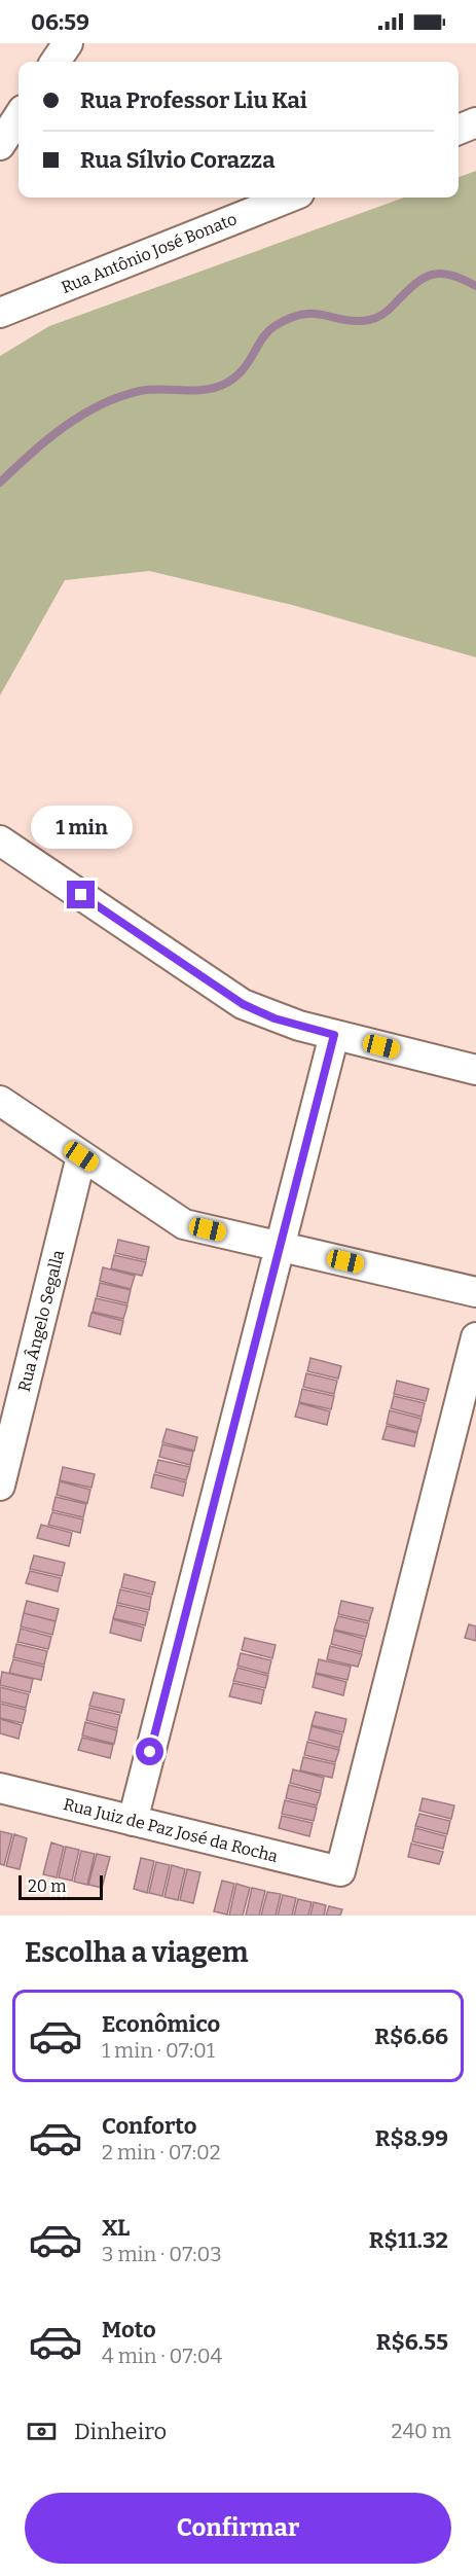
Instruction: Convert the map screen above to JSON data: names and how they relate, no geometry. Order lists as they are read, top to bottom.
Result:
{
  "streets": {
    "street": ["Rua Antônio José Bonato", "Rua Ângelo Segalla", "Rua Juiz de Paz José da Rocha"]
  },
  "scale_bar": "20 m",
  "page": {
    "status": "06:59",
    "banner": ["Rua Professor Liu Kai", "Rua Sílvio Corazza"],
    "bubble": "1 min",
    "scale": "20 m",
    "heading": "Escolha a viagem",
    "list": [
      {
        "name": "Econômico",
        "note": "1 min · 07:01",
        "value": "R$6.66"
      },
      {
        "name": "Conforto",
        "note": "2 min · 07:02",
        "value": "R$8.99"
      },
      {
        "name": "XL",
        "note": "3 min · 07:03",
        "value": "R$11.32"
      },
      {
        "name": "Moto",
        "note": "4 min · 07:04",
        "value": "R$6.55"
      }
    ],
    "pay": ["Dinheiro", "240 m"],
    "buttons": "Confirmar"
  }
}
